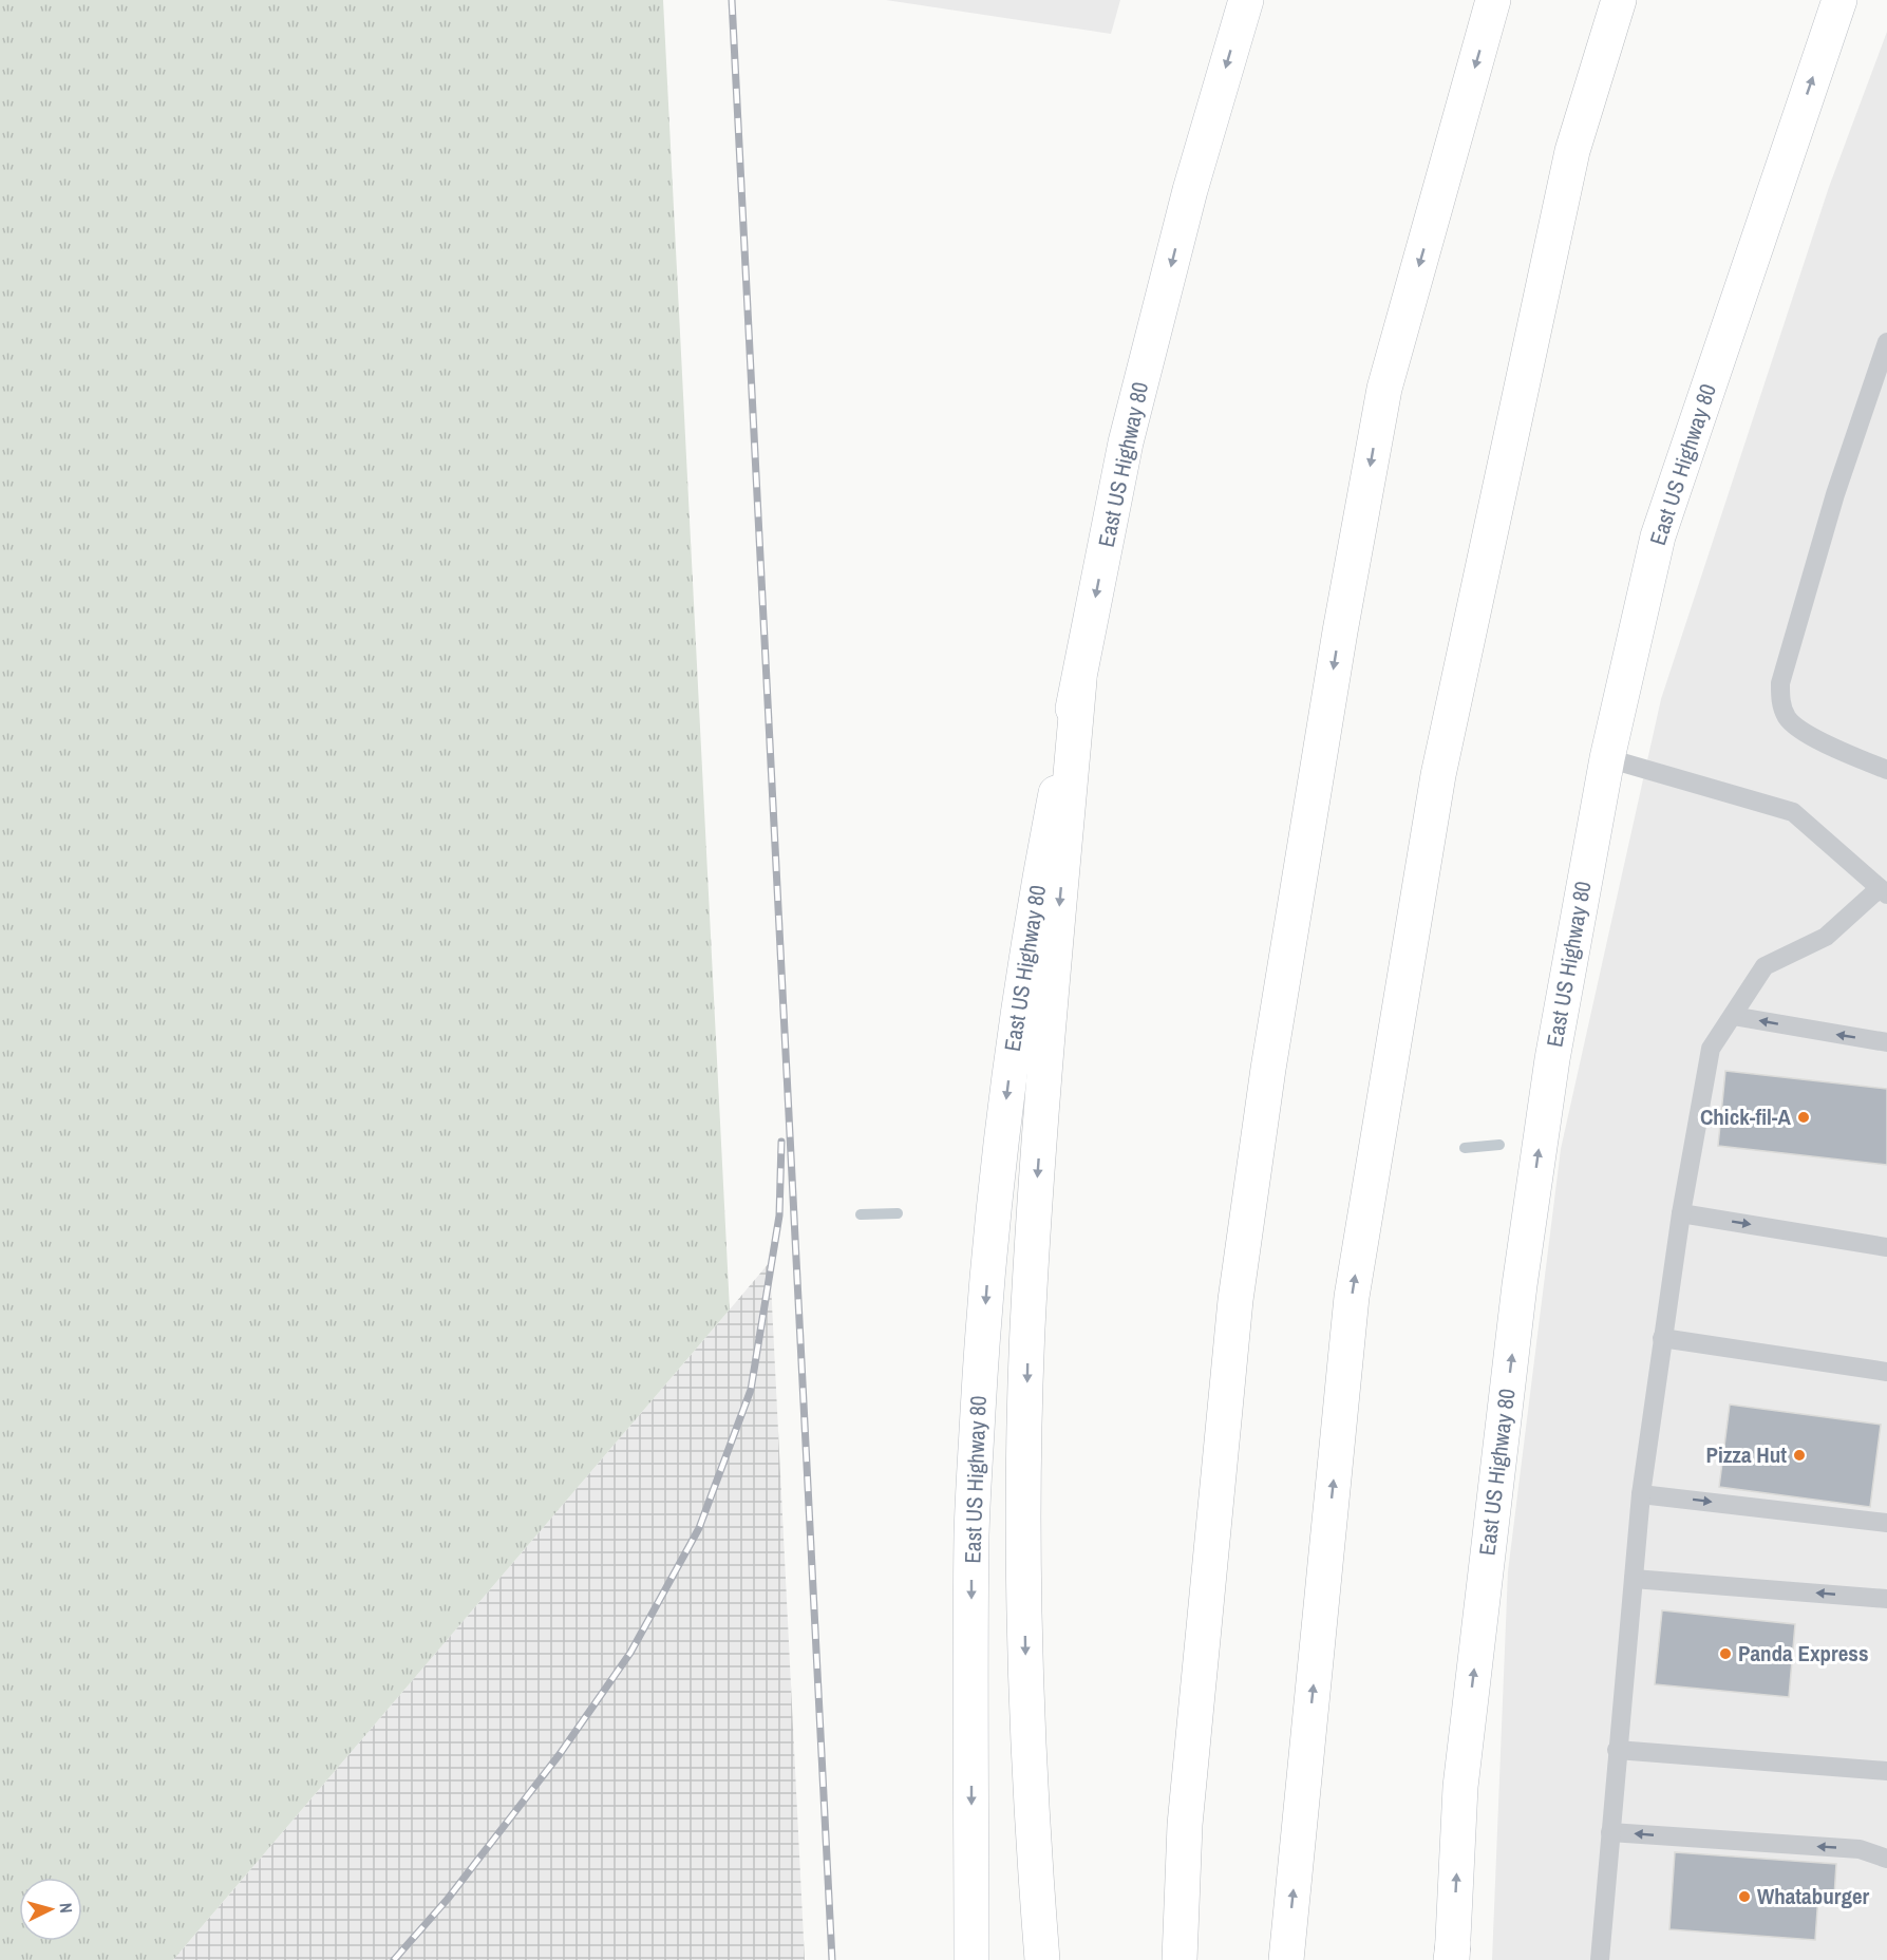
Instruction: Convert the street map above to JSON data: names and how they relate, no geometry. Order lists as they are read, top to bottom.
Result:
{
  "streets": {
    "main road": ["East US Highway 80"]
  },
  "places": [
    "Chick-fil-A",
    "Pizza Hut",
    "Panda Express",
    "Whataburger"
  ],
  "north": "right"
}
